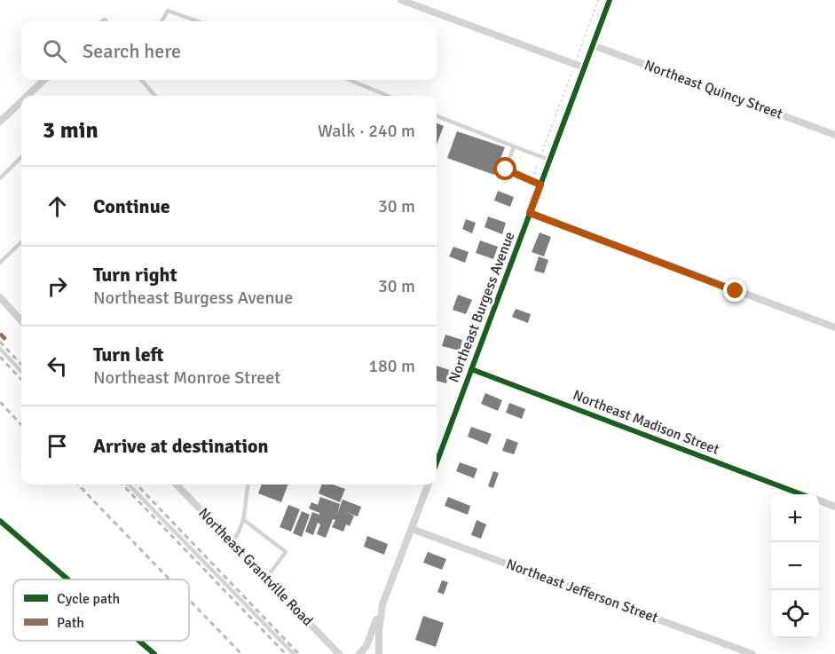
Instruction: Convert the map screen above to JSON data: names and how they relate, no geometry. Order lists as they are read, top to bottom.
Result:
{
  "streets": {
    "street": [
      "Northeast Quincy Street",
      "Northeast Burgess Avenue",
      "Northeast Madison Street",
      "Northeast Grantville Road",
      "Northeast Jefferson Street"
    ]
  },
  "crossings": [
    ["Northeast Quincy Street", "Northeast Burgess Avenue"],
    ["Northeast Burgess Avenue", "Northeast Madison Street"]
  ],
  "legend": ["Cycle path", "Path"],
  "page": {
    "search": "Search here",
    "heading": ["3 min", "Walk · 240 m"],
    "list": [
      ["Continue", "30 m"],
      ["Turn right", "Northeast Burgess Avenue", "30 m"],
      ["Turn left", "Northeast Monroe Street", "180 m"],
      "Arrive at destination"
    ],
    "map_buttons": ["+", "−"]
  }
}
